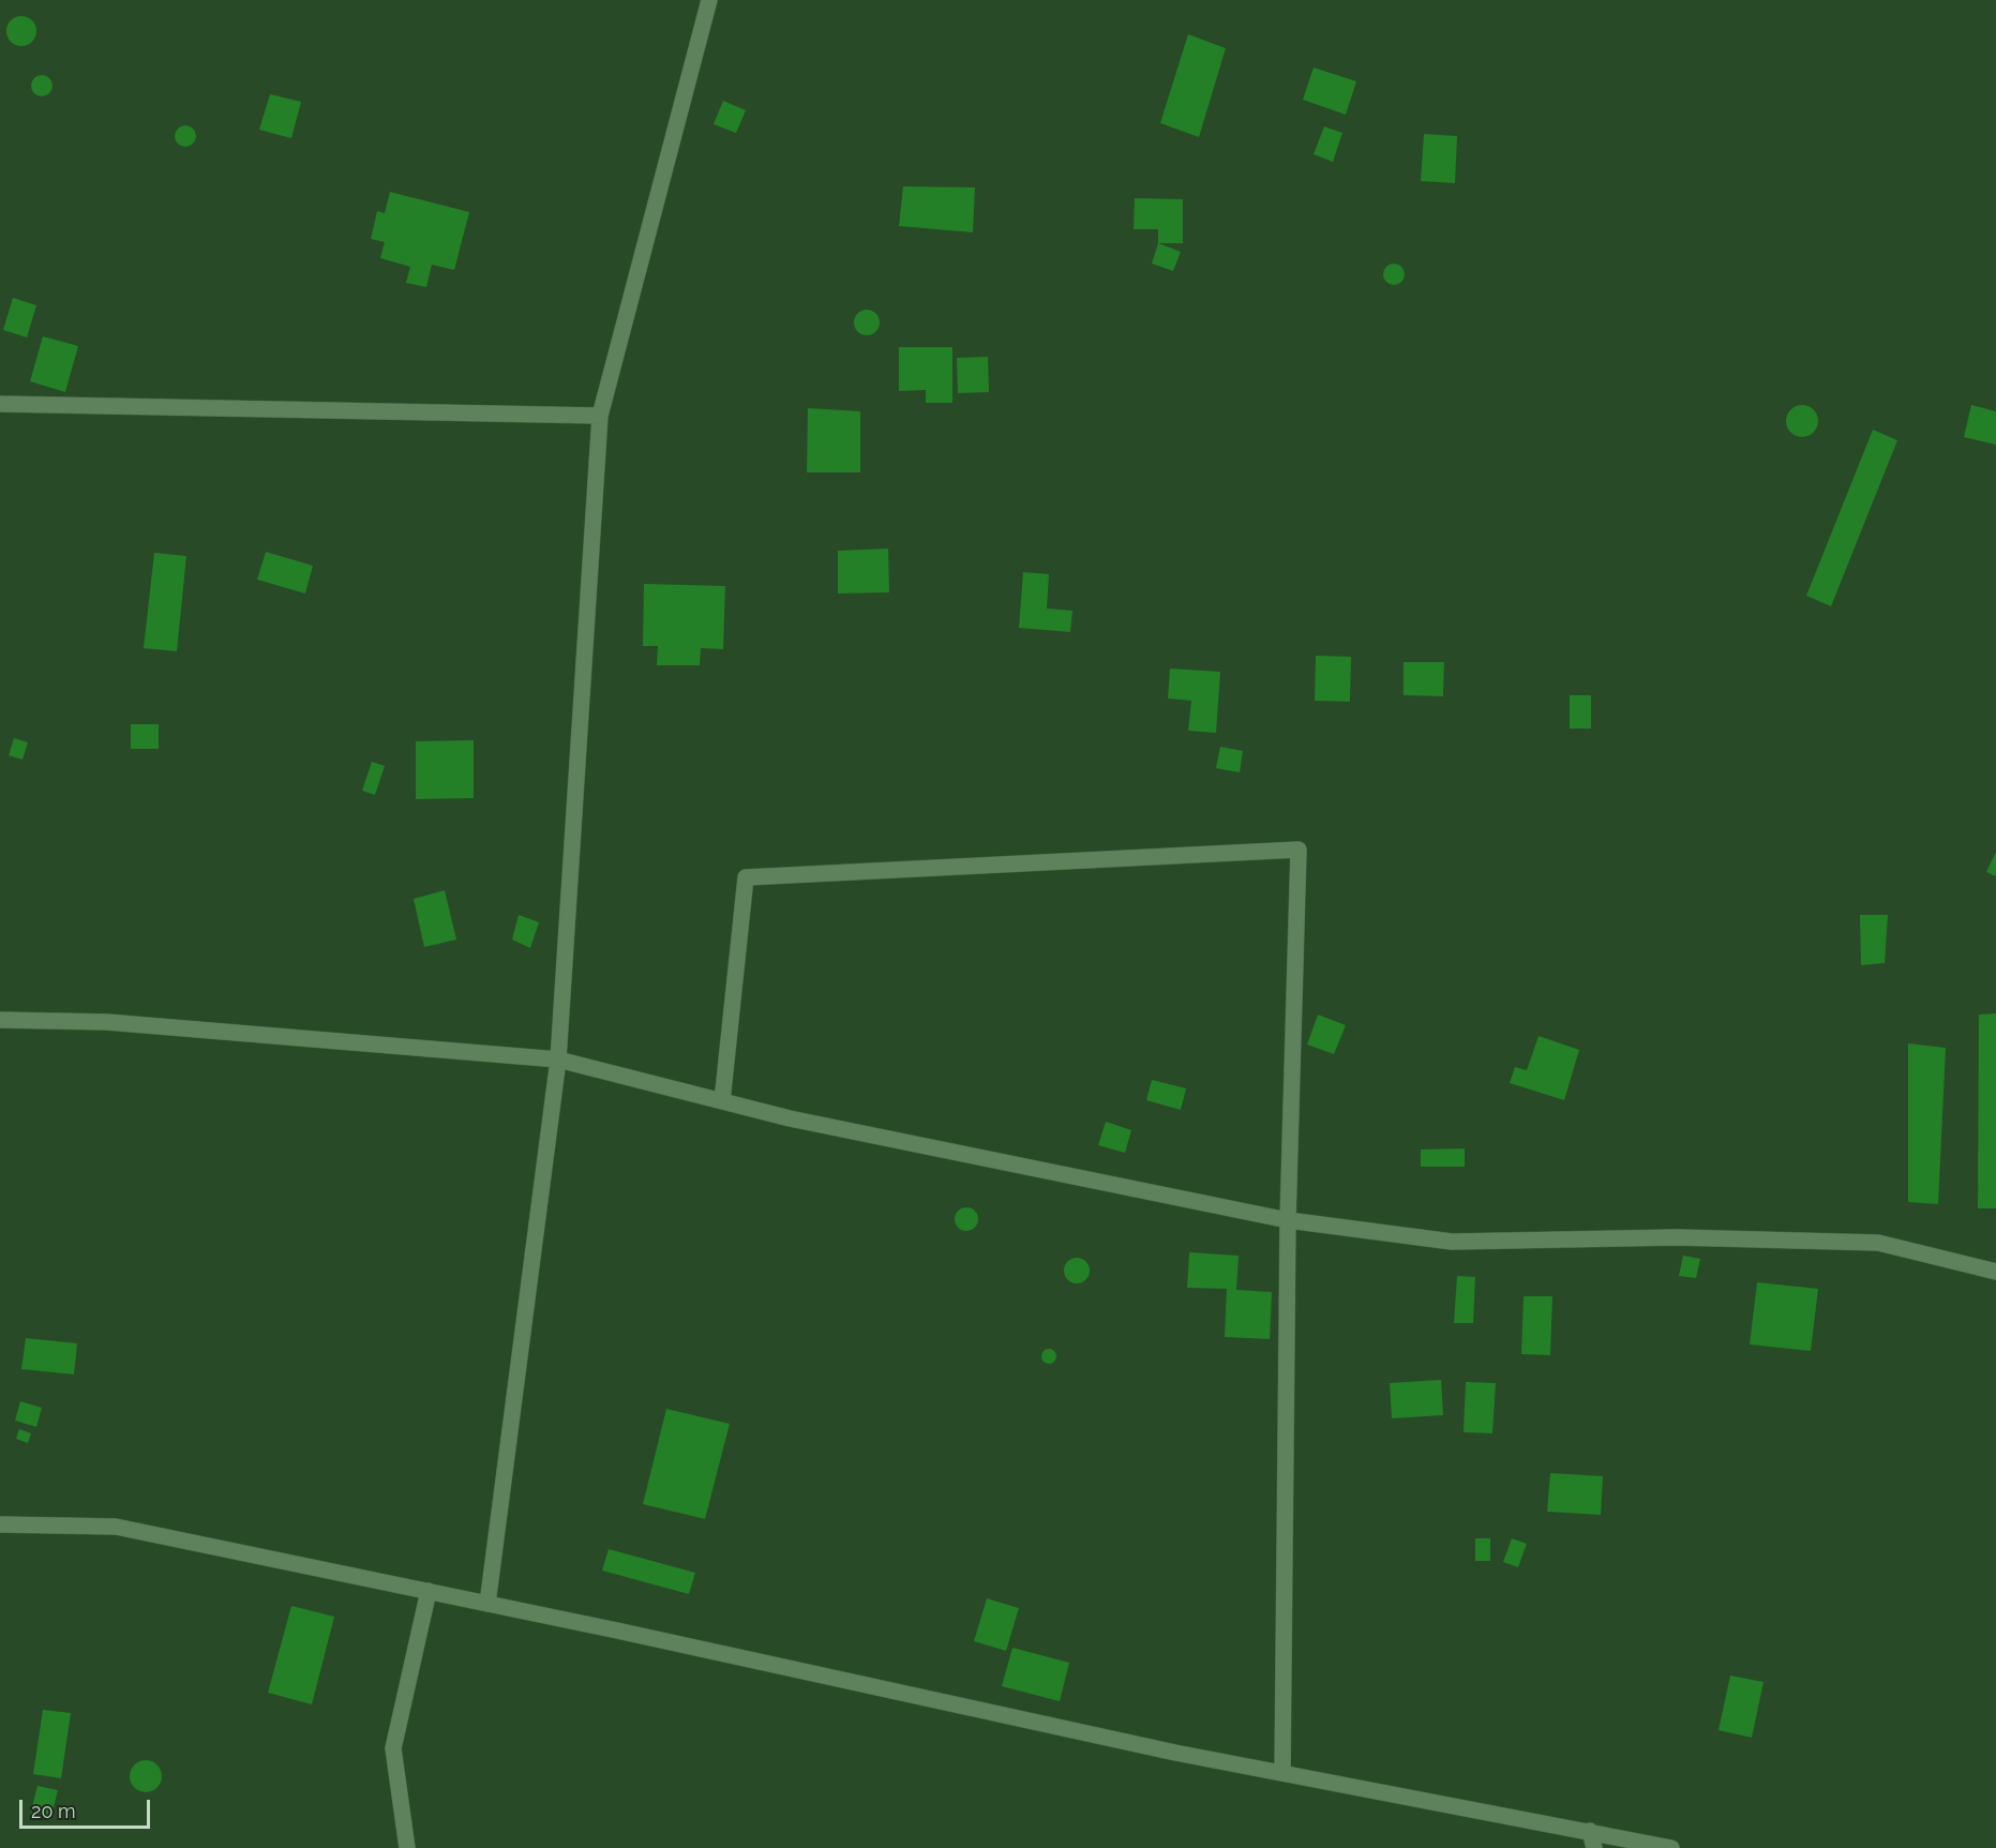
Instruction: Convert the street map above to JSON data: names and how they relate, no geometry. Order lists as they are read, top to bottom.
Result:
{
  "scale_bar": "20 m"
}
